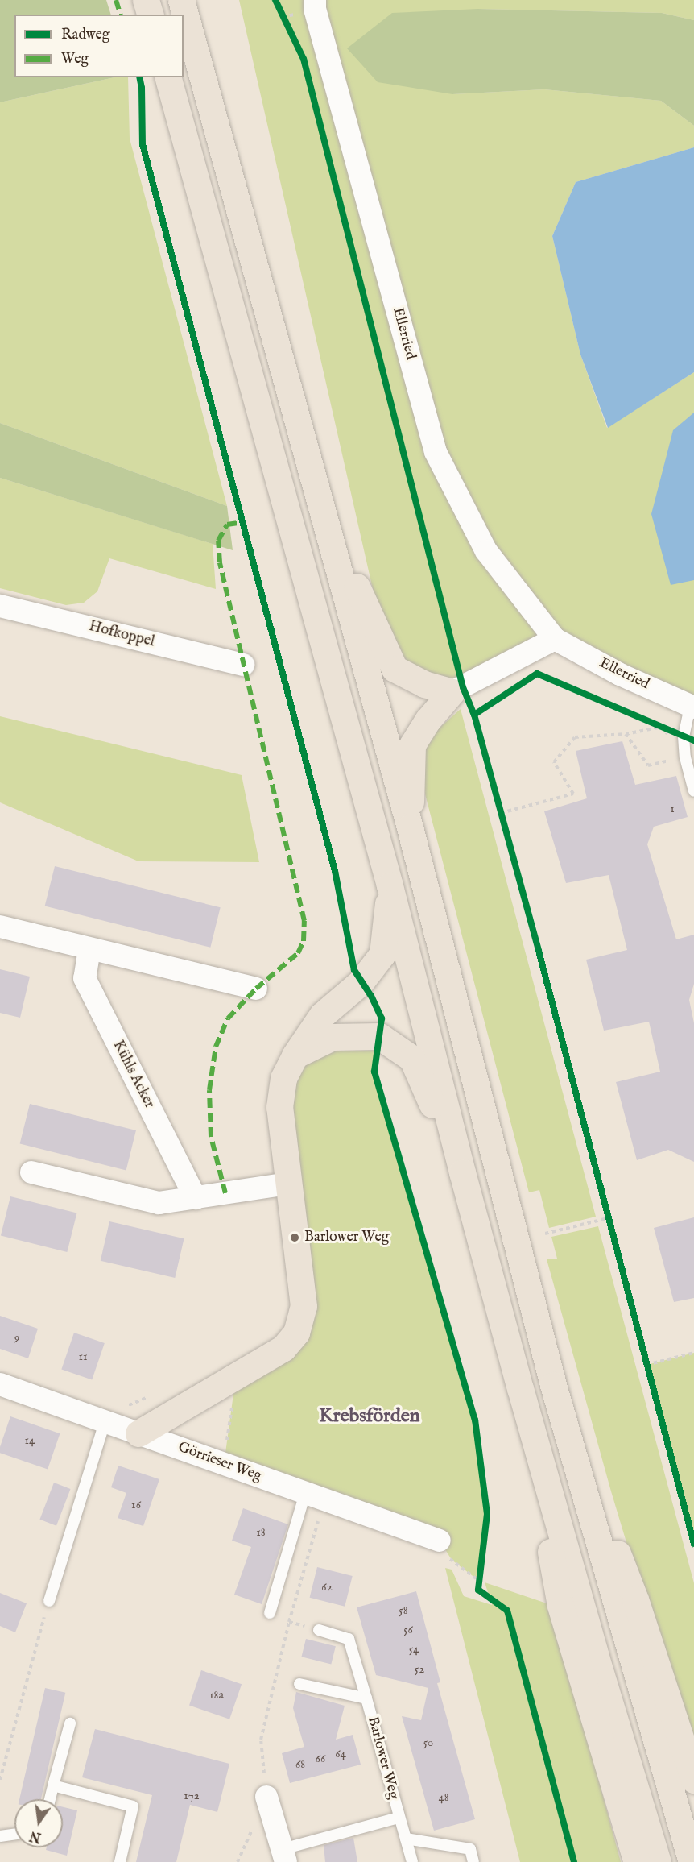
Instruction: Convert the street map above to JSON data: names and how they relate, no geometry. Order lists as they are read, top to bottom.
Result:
{
  "streets": {
    "street": [
      "Ellerried",
      "Hofkoppel",
      "Kühls Acker",
      "Görrieser Weg",
      "Barlower Weg"
    ]
  },
  "districts": ["Krebsförden"],
  "places": ["Barlower Weg"],
  "house_numbers": [
    "1",
    "9",
    "11",
    "14",
    "16",
    "18",
    "62",
    "58",
    "56",
    "54",
    "52",
    "18a",
    "50",
    "64",
    "66",
    "68",
    "172",
    "48"
  ],
  "legend": ["Radweg", "Weg"],
  "north": "bottom"
}
